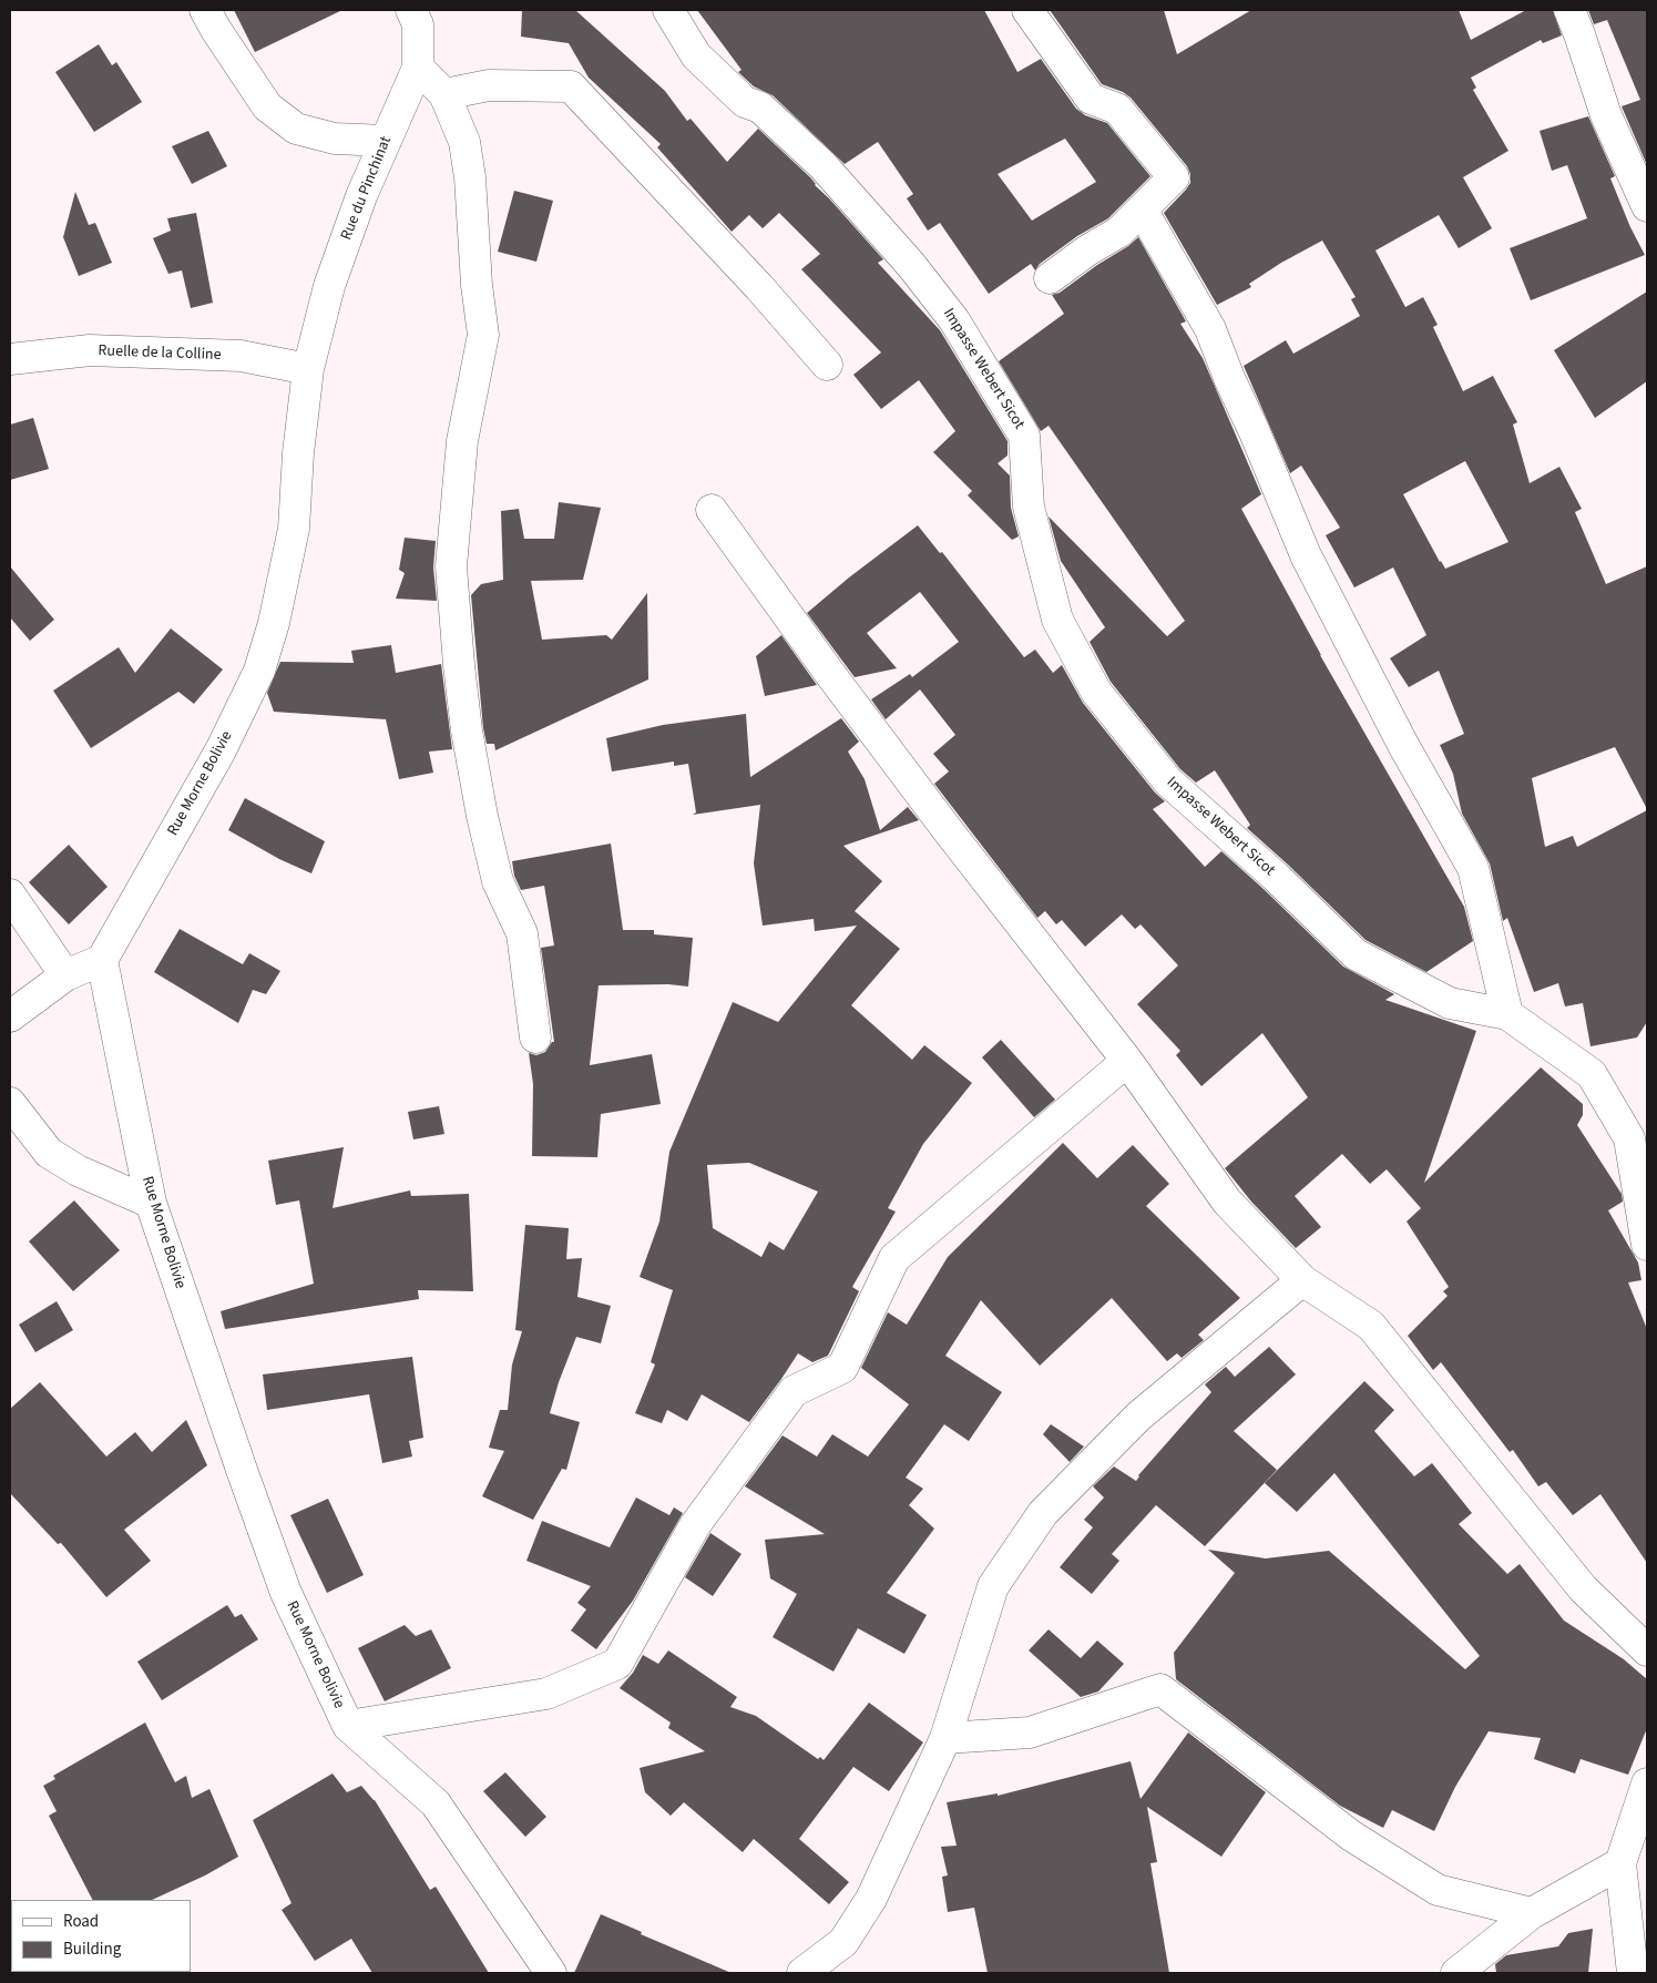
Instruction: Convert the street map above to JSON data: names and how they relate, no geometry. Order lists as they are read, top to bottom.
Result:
{
  "streets": {
    "street": [
      "Rue du Pinchinat",
      "Ruelle de la Colline",
      "Impasse Webert Sicot",
      "Rue Morne Bolivie"
    ]
  },
  "crossings": [
    ["Rue du Pinchinat", "Ruelle de la Colline"],
    ["Rue du Pinchinat", "Rue Morne Bolivie"],
    ["Ruelle de la Colline", "Rue Morne Bolivie"]
  ],
  "legend": ["Road", "Building"]
}
